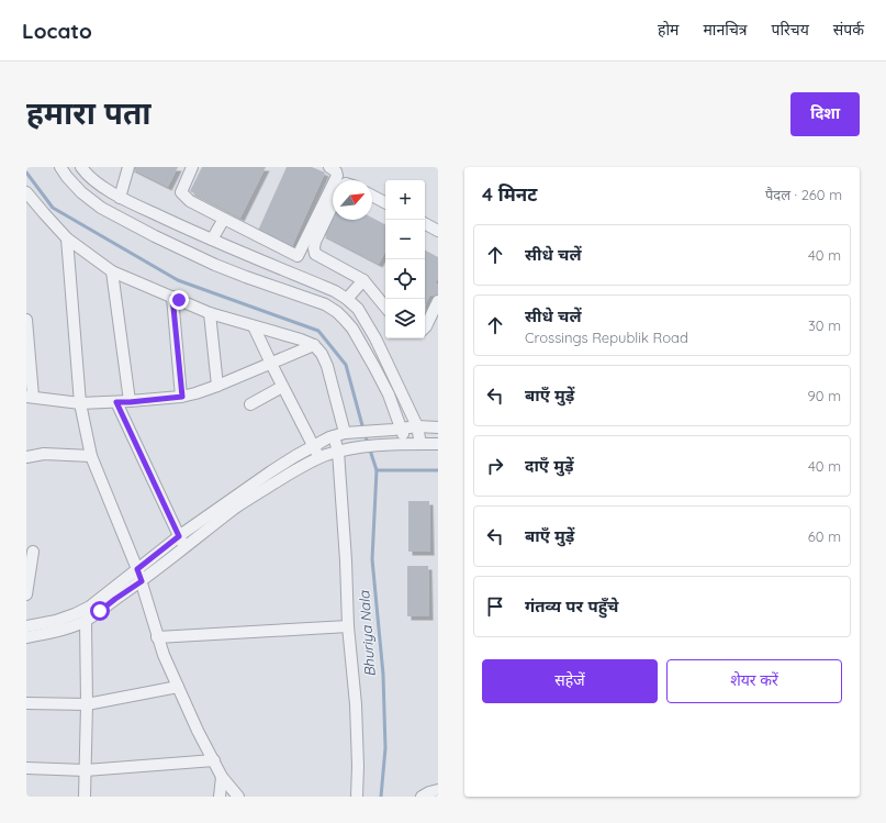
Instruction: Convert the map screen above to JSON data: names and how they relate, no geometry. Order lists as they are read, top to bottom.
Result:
{
  "water": ["Bhuriya Nala"],
  "north": "top right",
  "page": {
    "header": "Locato",
    "nav": [
      "होम",
      "मानचित्र",
      "परिचय",
      "संपर्क"
    ],
    "buttons": [
      "दिशा",
      ["सहेजें", "शेयर करें"]
    ],
    "title": "हमारा पता",
    "heading": ["4 मिनट", "पैदल · 260 m"],
    "map_buttons": ["+", "−"],
    "list": [
      ["सीधे चलें", "40 m"],
      ["सीधे चलें", "Crossings Republik Road", "30 m"],
      ["बाएँ मुड़ें", "90 m"],
      ["दाएँ मुड़ें", "40 m"],
      ["बाएँ मुड़ें", "60 m"],
      "गंतव्य पर पहुँचे"
    ]
  }
}
